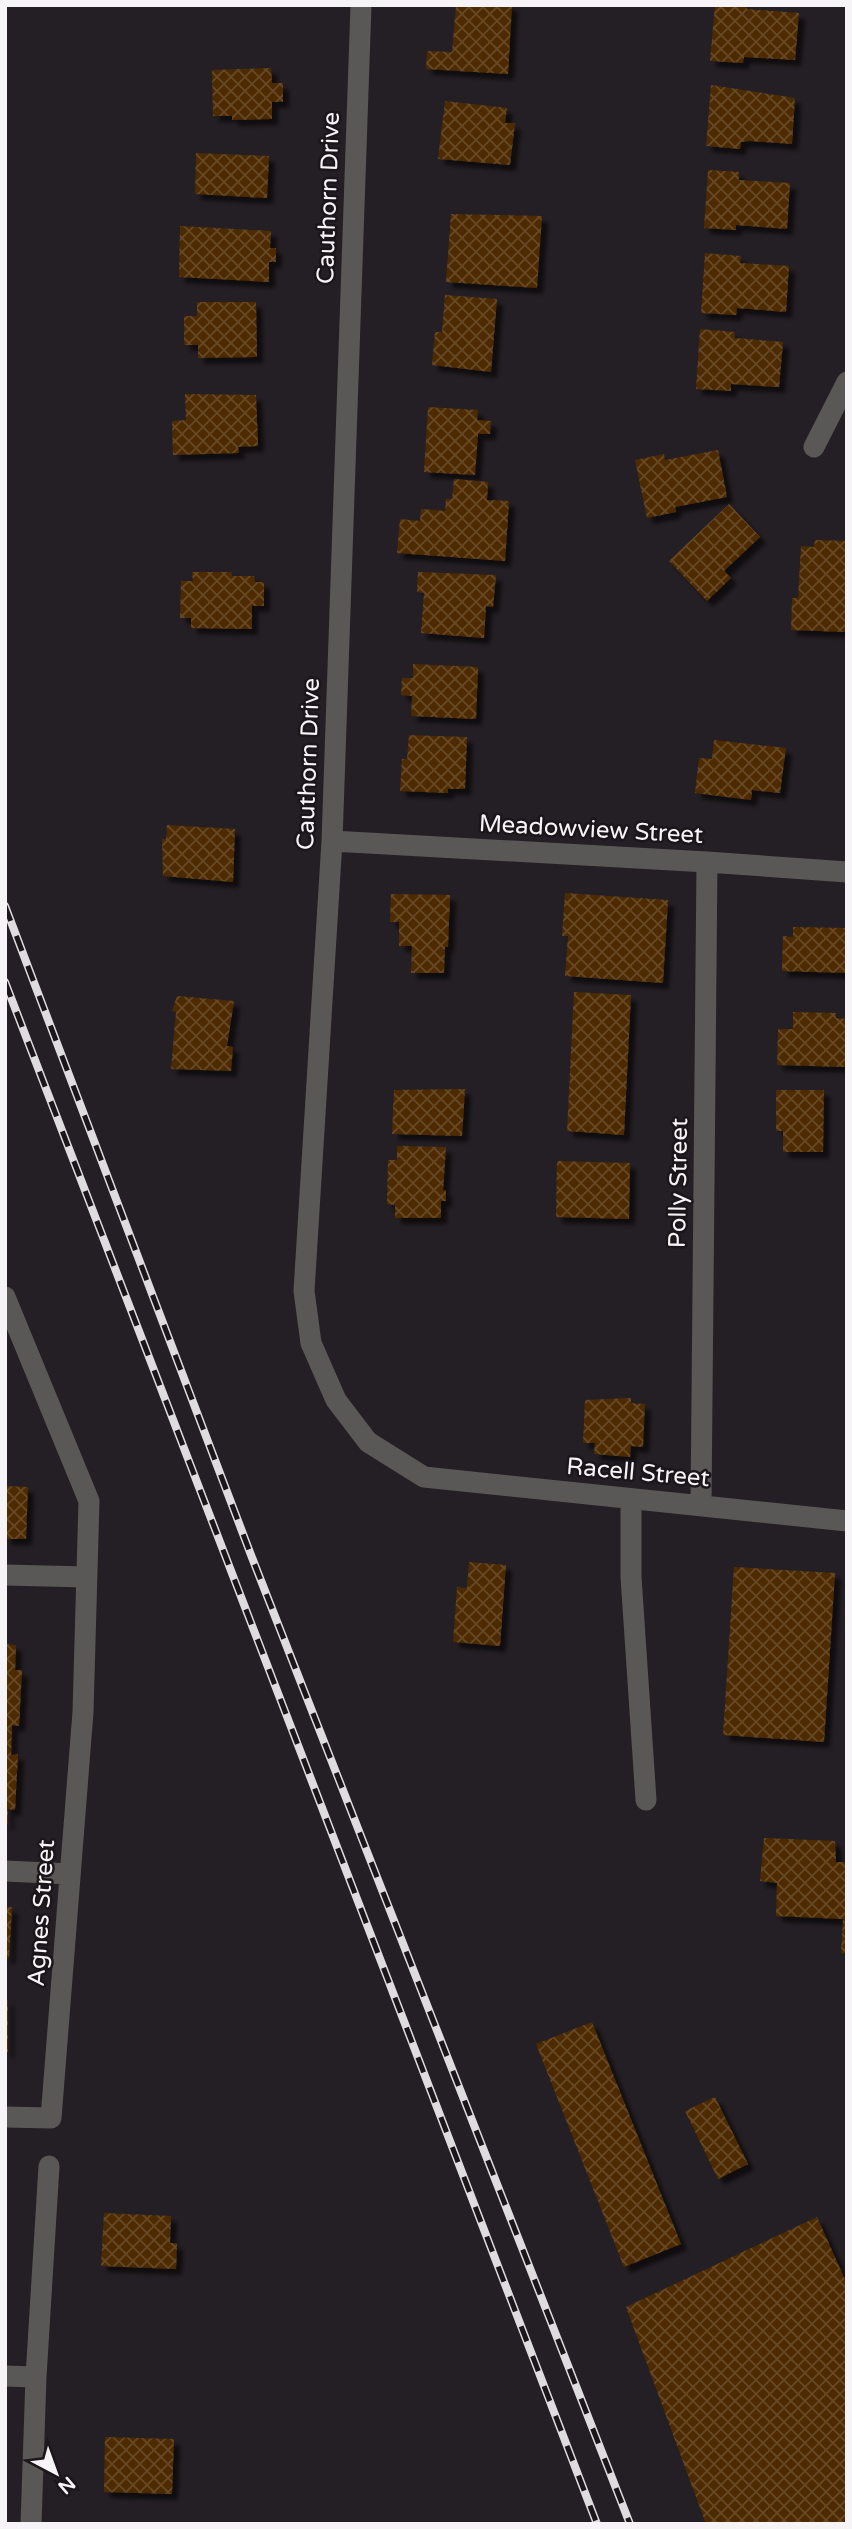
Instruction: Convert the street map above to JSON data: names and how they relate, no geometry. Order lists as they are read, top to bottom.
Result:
{
  "streets": {
    "street": [
      "Cauthorn Drive",
      "Meadowview Street",
      "Polly Street",
      "Racell Street",
      "Agnes Street"
    ]
  },
  "crossings": [
    ["Cauthorn Drive", "Meadowview Street"],
    ["Cauthorn Drive", "Racell Street"],
    ["Meadowview Street", "Polly Street"],
    ["Polly Street", "Racell Street"]
  ],
  "north": "bottom right"
}
